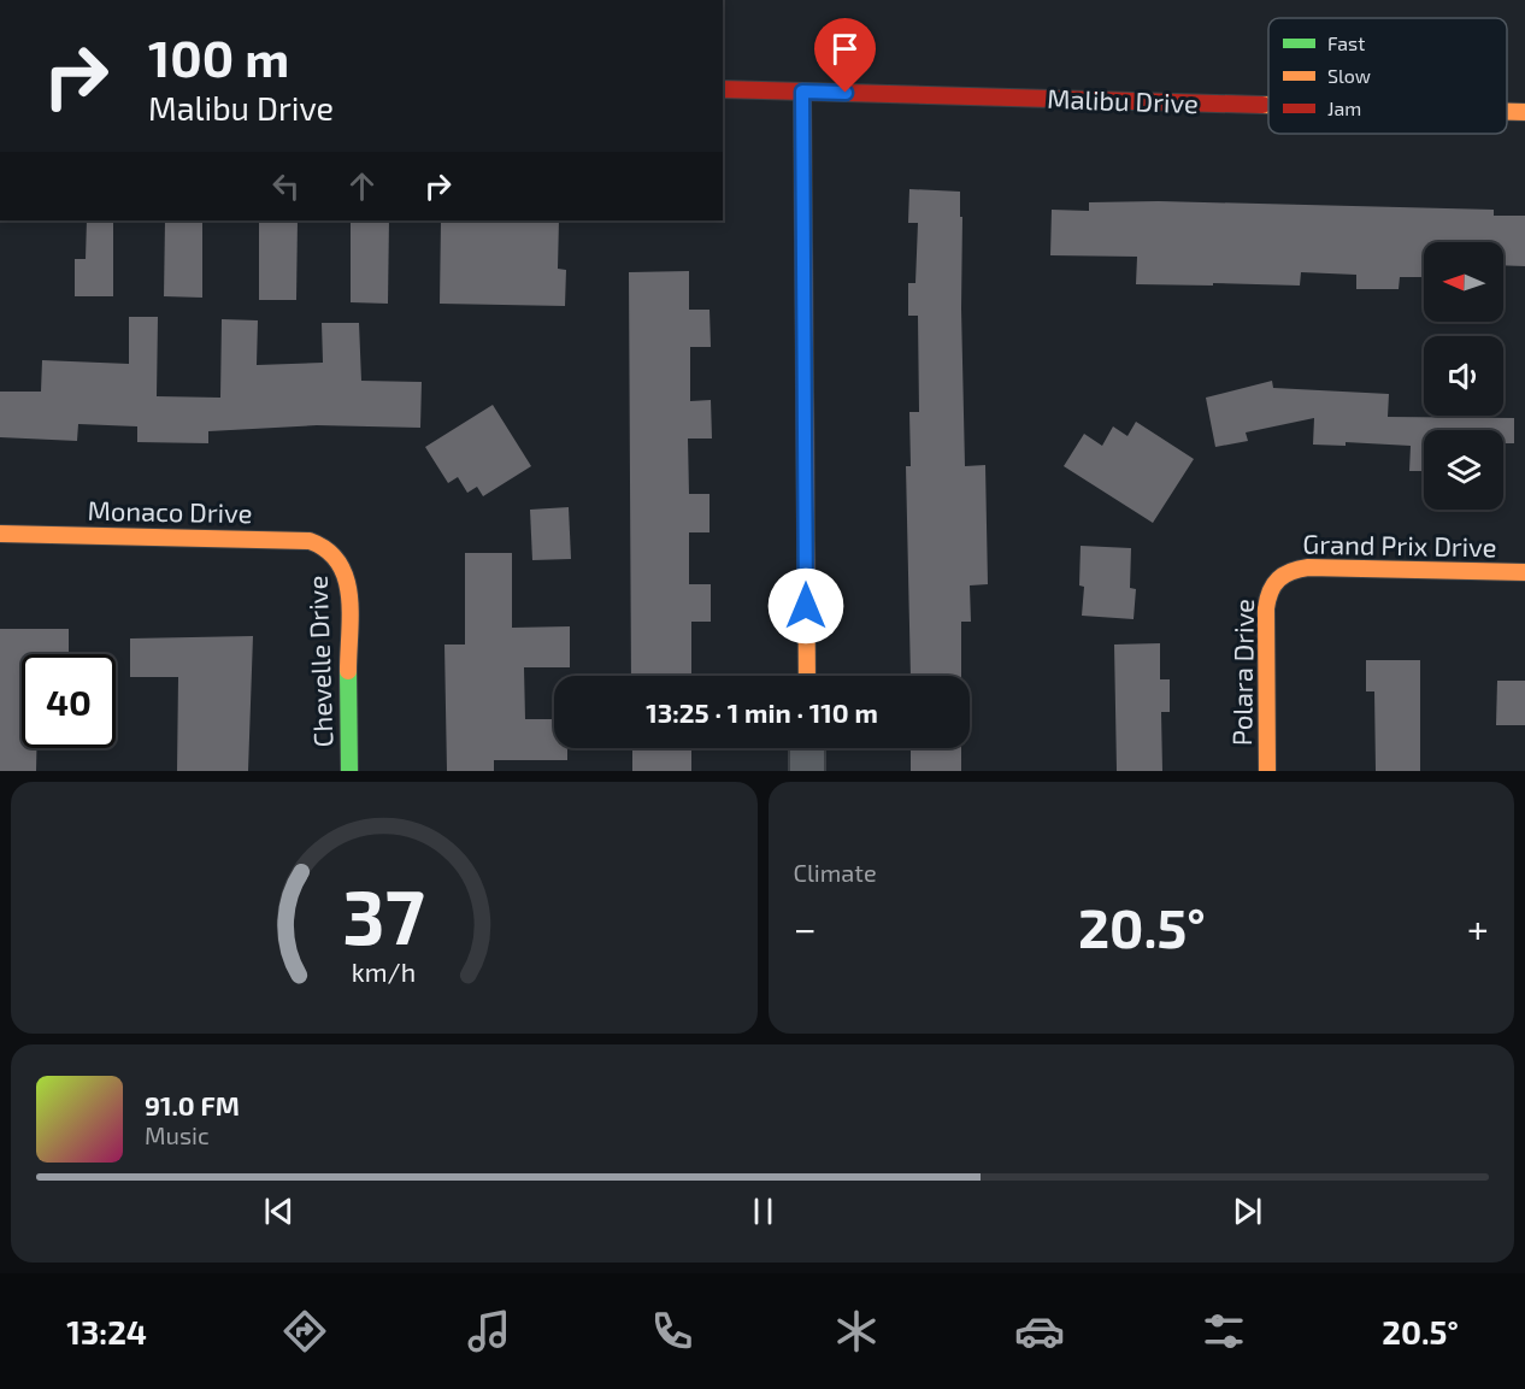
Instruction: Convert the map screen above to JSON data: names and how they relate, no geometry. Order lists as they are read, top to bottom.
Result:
{
  "streets": {
    "street": [
      "Malibu Drive",
      "Monaco Drive",
      "Grand Prix Drive",
      "Chevelle Drive",
      "Polara Drive"
    ]
  },
  "crossings": [
    ["Monaco Drive", "Chevelle Drive"],
    ["Grand Prix Drive", "Polara Drive"]
  ],
  "legend": ["Fast", "Slow", "Jam"],
  "north": "left",
  "page": {
    "turn": ["100 m", "Malibu Drive"],
    "limit": "40",
    "trip": "13:25 · 1 min · 110 m",
    "tile": "Climate",
    "heat": ["−", "20.5°", "+"],
    "song": ["91.0 FM", "Music"],
    "tabs": ["13:24", "20.5°"],
    "gauge": ["37", "km/h"]
  }
}
